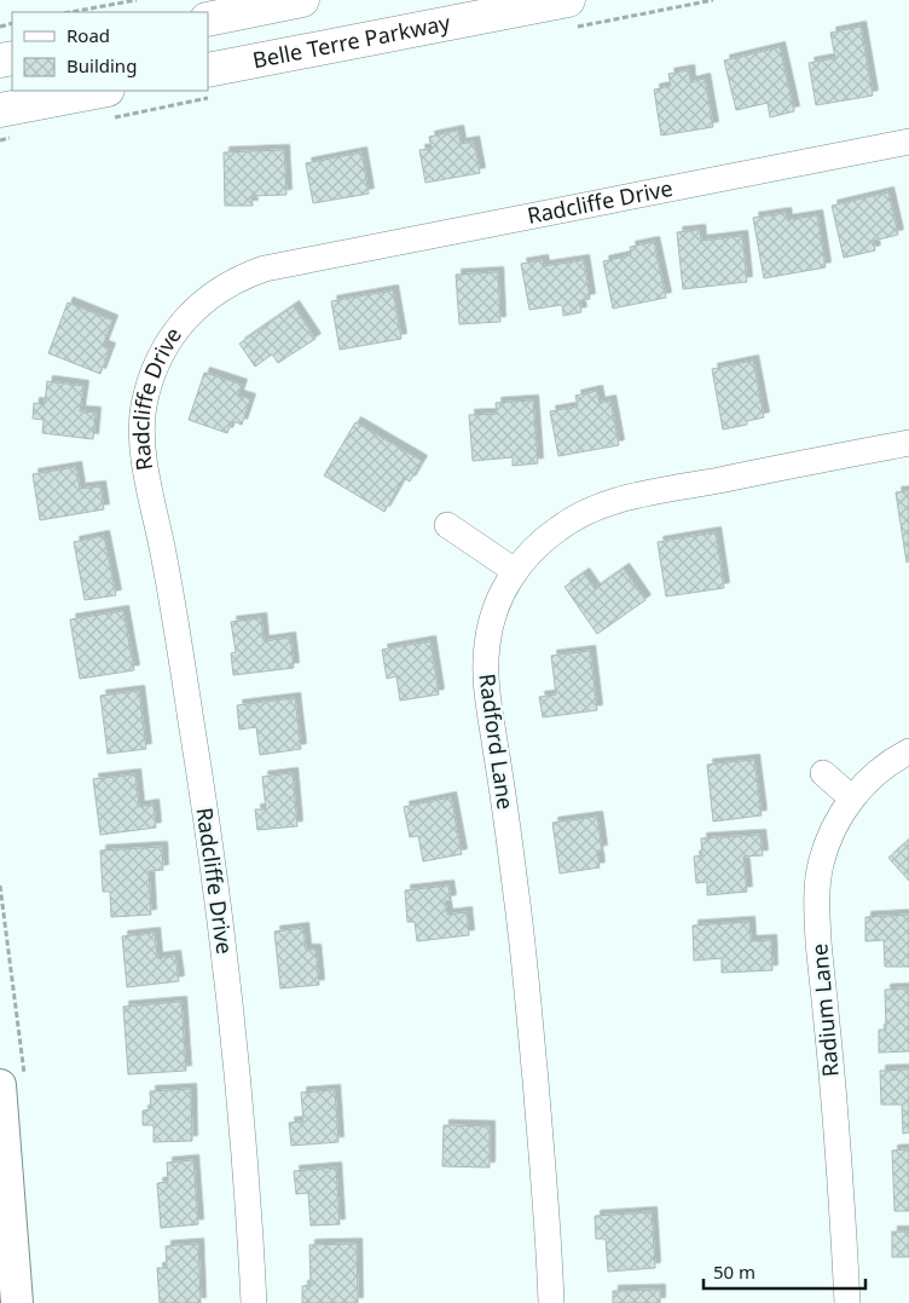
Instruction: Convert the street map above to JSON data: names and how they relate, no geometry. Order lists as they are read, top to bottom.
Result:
{
  "streets": {
    "main road": ["Belle Terre Parkway"],
    "street": ["Radcliffe Drive", "Radford Lane", "Radium Lane"]
  },
  "legend": ["Road", "Building"],
  "scale_bar": "50 m"
}
